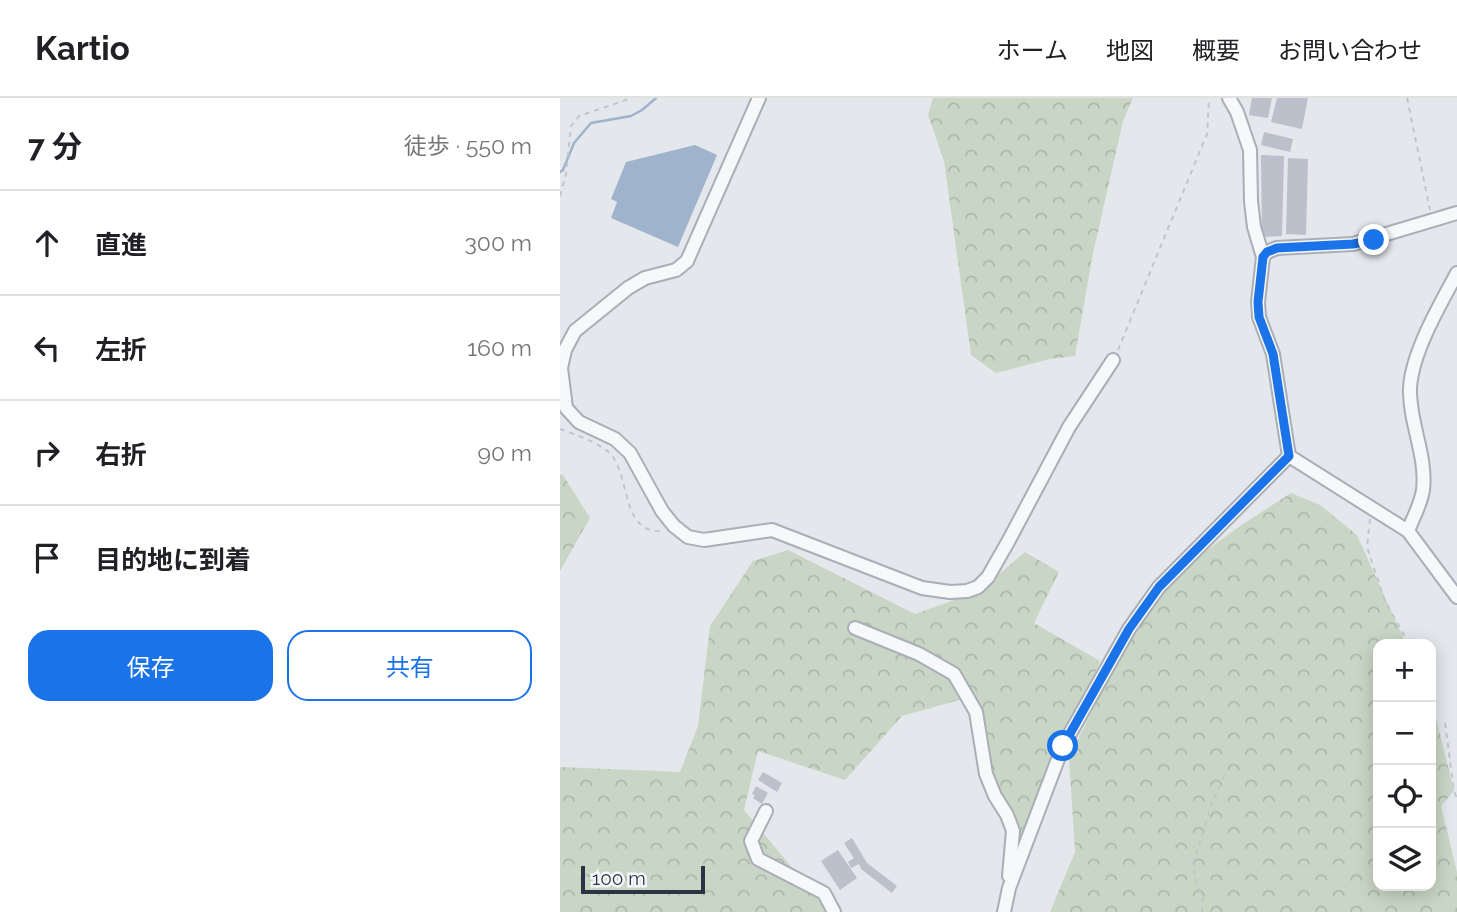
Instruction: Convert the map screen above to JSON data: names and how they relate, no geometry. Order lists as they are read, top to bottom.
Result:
{
  "scale_bar": "100 m",
  "page": {
    "header": "Kartio",
    "nav": [
      "ホーム",
      "地図",
      "概要",
      "お問い合わせ"
    ],
    "heading": ["7 分", "徒歩 · 550 m"],
    "list": [
      ["直進", "300 m"],
      ["左折", "160 m"],
      ["右折", "90 m"],
      "目的地に到着"
    ],
    "buttons": ["保存", "共有"],
    "map_buttons": ["+", "−"],
    "scale": "100 m"
  }
}
